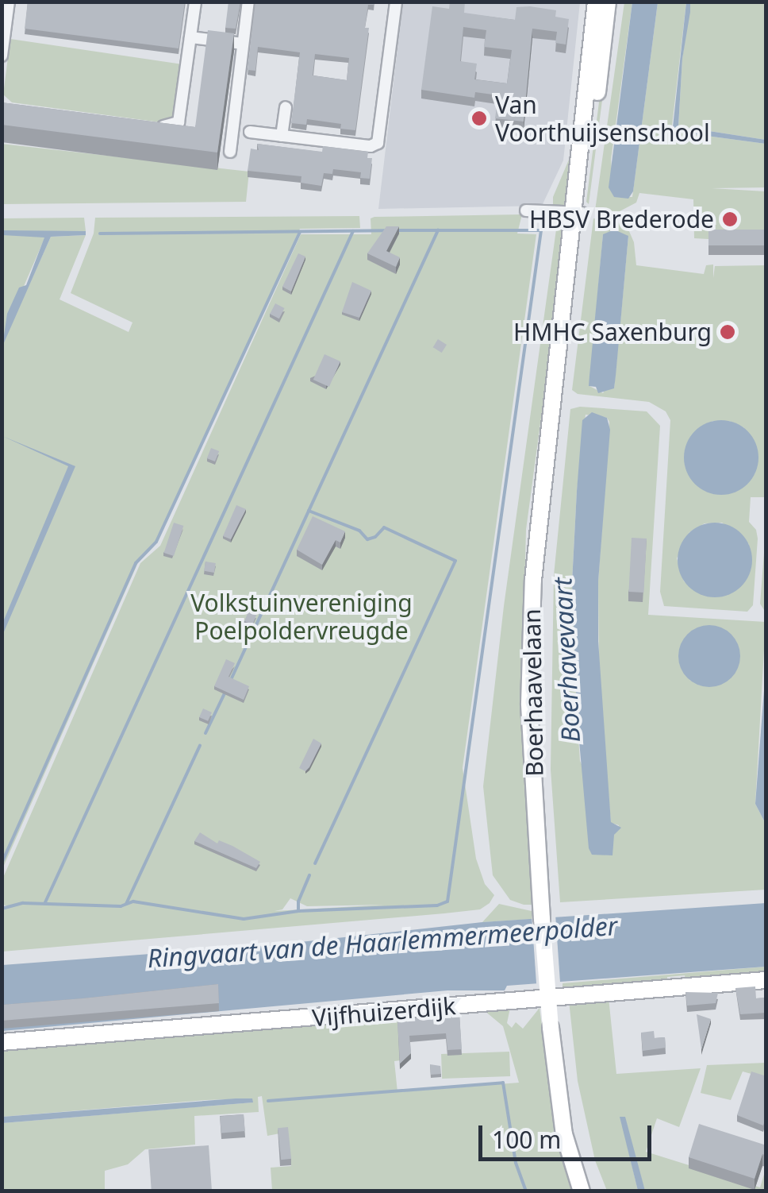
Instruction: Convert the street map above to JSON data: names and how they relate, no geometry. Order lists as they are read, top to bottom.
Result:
{
  "streets": {
    "main road": ["Boerhaavelaan", "Vijfhuizerdijk"]
  },
  "water": ["Boerhavevaart", "Ringvaart van de Haarlemmermeerpolder"],
  "parks": ["Volkstuinvereniging Poelpoldervreugde"],
  "places": ["Van Voorthuijsenschool", "HBSV Brederode", "HMHC Saxenburg"],
  "scale_bar": "100 m"
}
